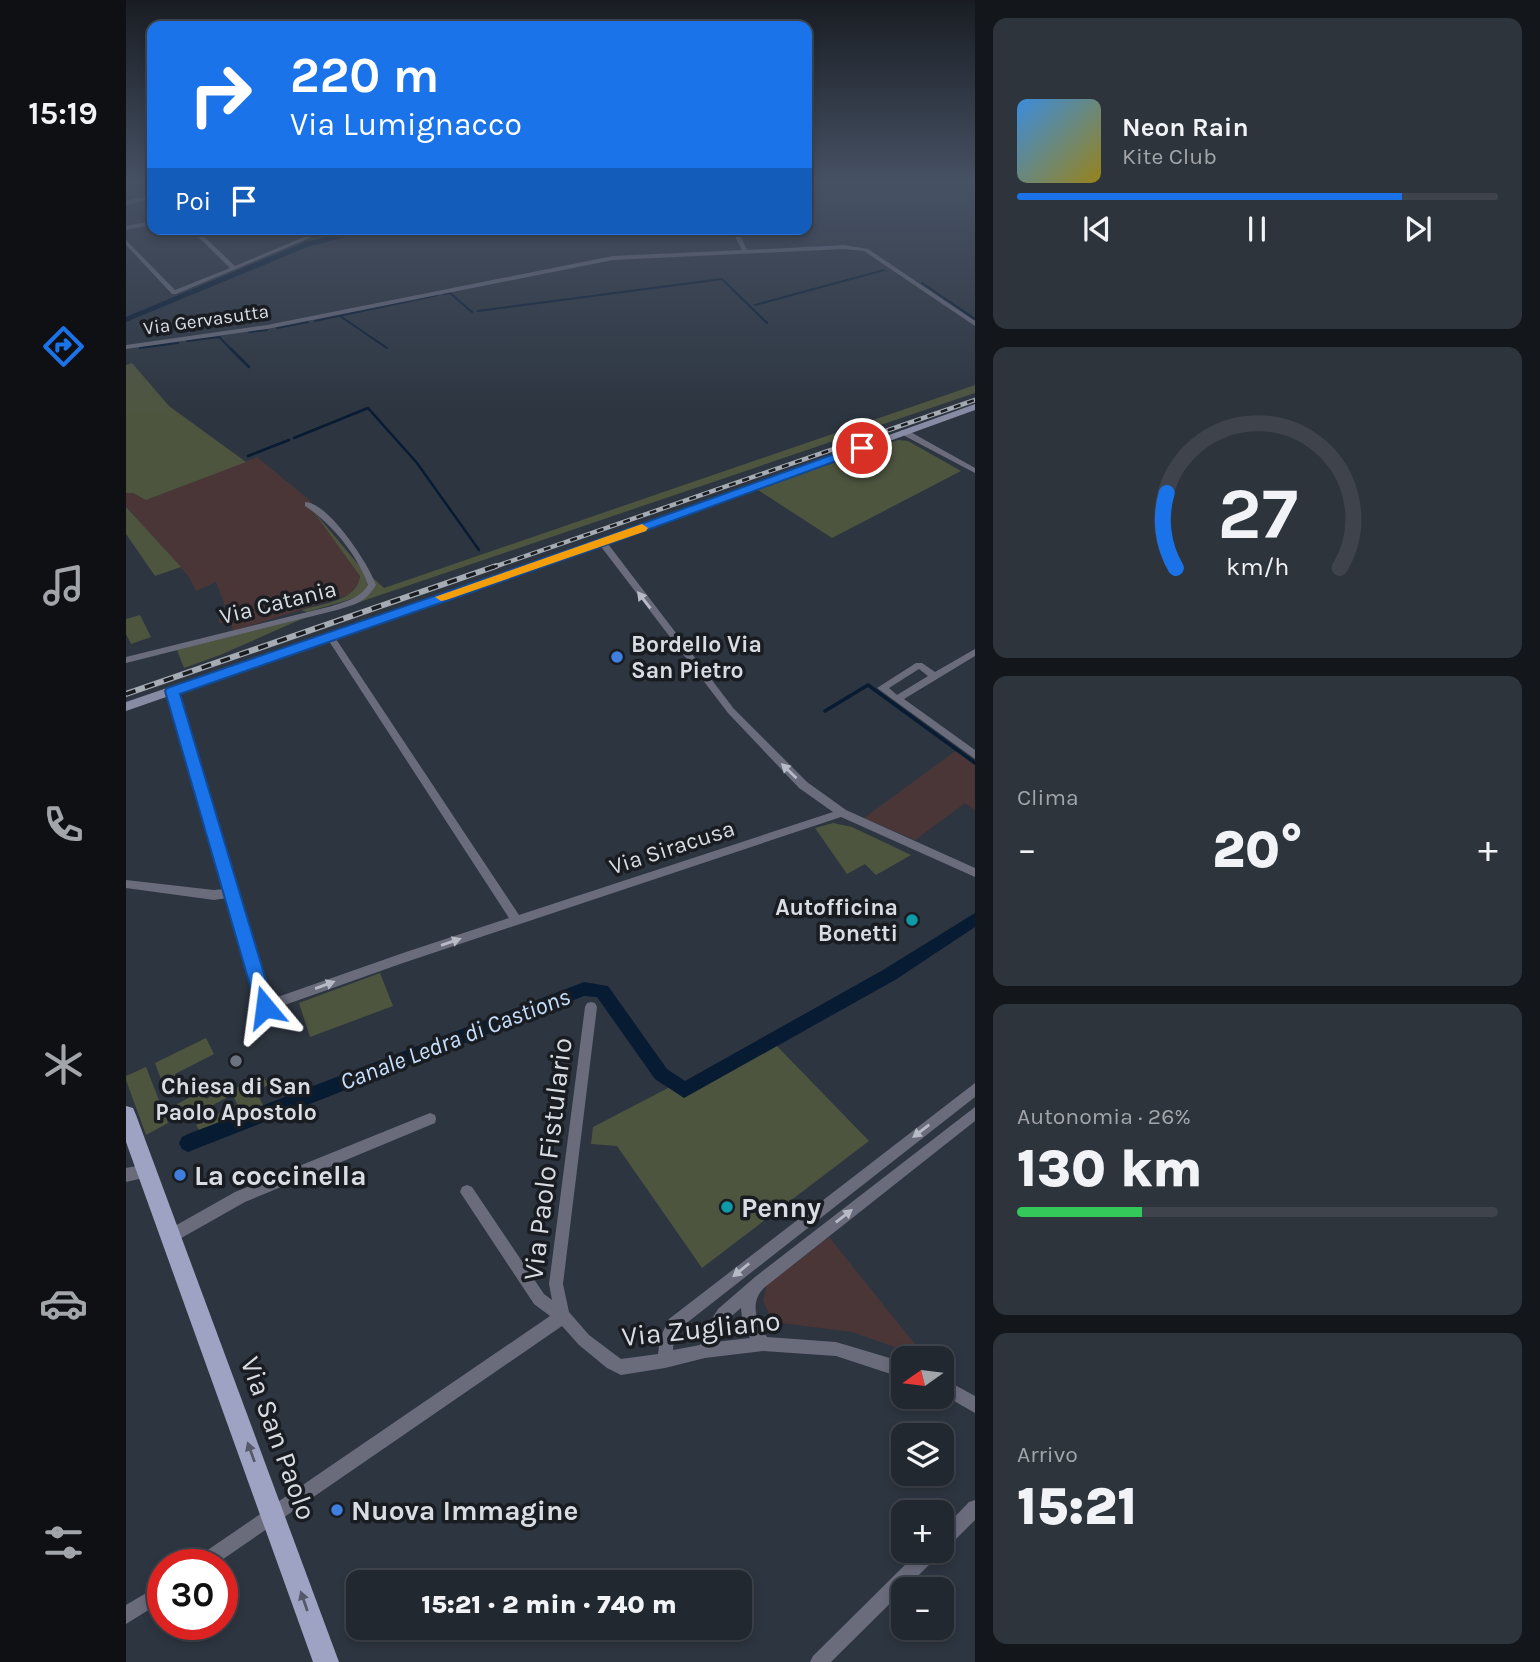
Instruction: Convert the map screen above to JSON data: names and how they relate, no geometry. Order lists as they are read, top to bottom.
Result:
{
  "streets": {
    "main road": ["Via San Paolo"],
    "street": [
      "Via Gervasutta",
      "Via Catania",
      "Via Siracusa",
      "Via Paolo Fistulario",
      "Via Zugliano"
    ]
  },
  "crossings": [
    ["Via Paolo Fistulario", "Via Zugliano"]
  ],
  "one_way": ["Via San Paolo"],
  "water": ["Canale Ledra di Castions"],
  "places": [
    "Bordello Via San Pietro",
    "Autofficina Bonetti",
    "Chiesa di San Paolo Apostolo",
    "La coccinella",
    "Penny",
    "Nuova Immagine"
  ],
  "north": "left",
  "page": {
    "tabs": "15:19",
    "turn": ["220 m", "Via Lumignacco"],
    "song": ["Neon Rain", "Kite Club"],
    "then": "Poi",
    "tile": [
      "Clima",
      ["Autonomia · 26%", "130 km"],
      ["Arrivo", "15:21"]
    ],
    "heat": ["−", "20°", "+"],
    "map_buttons": ["+", "−"],
    "limit": "30",
    "trip": "15:21 · 2 min · 740 m",
    "gauge": ["27", "km/h"]
  }
}
